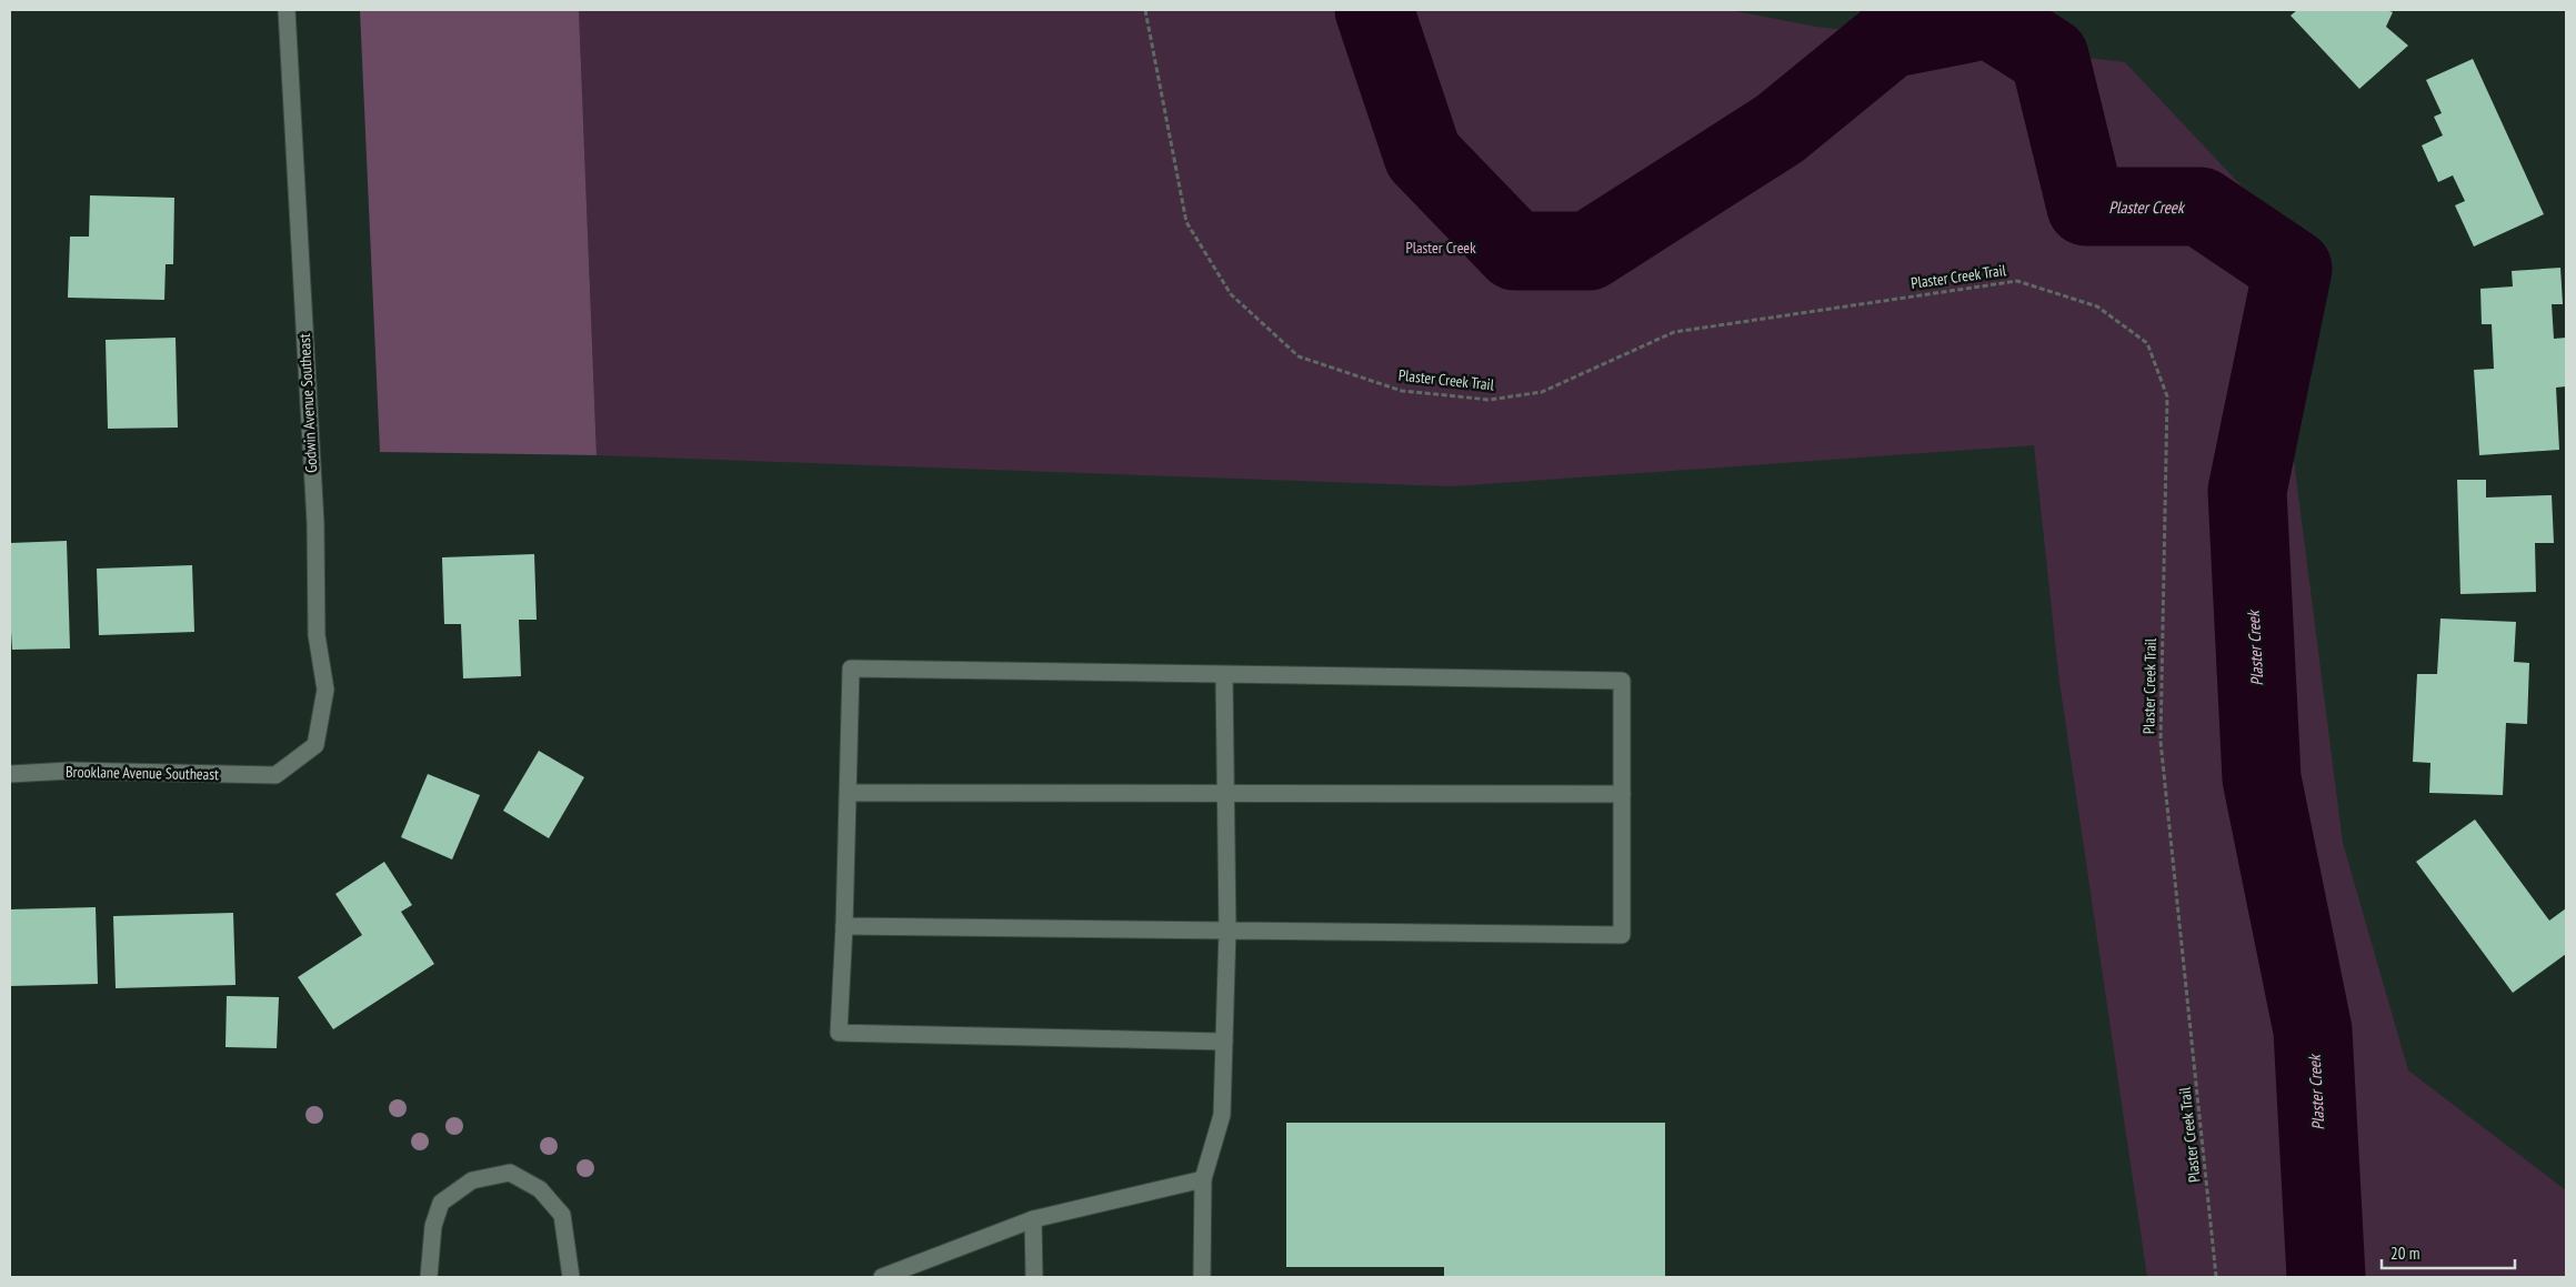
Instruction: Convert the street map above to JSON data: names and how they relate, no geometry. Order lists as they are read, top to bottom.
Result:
{
  "streets": {
    "street": ["Godwin Avenue Southeast", "Brooklane Avenue Southeast"],
    "path": ["Plaster Creek Trail"]
  },
  "crossings": [
    ["Godwin Avenue Southeast", "Brooklane Avenue Southeast"]
  ],
  "water": ["Plaster Creek"],
  "parks": ["Plaster Creek"],
  "scale_bar": "20 m"
}
